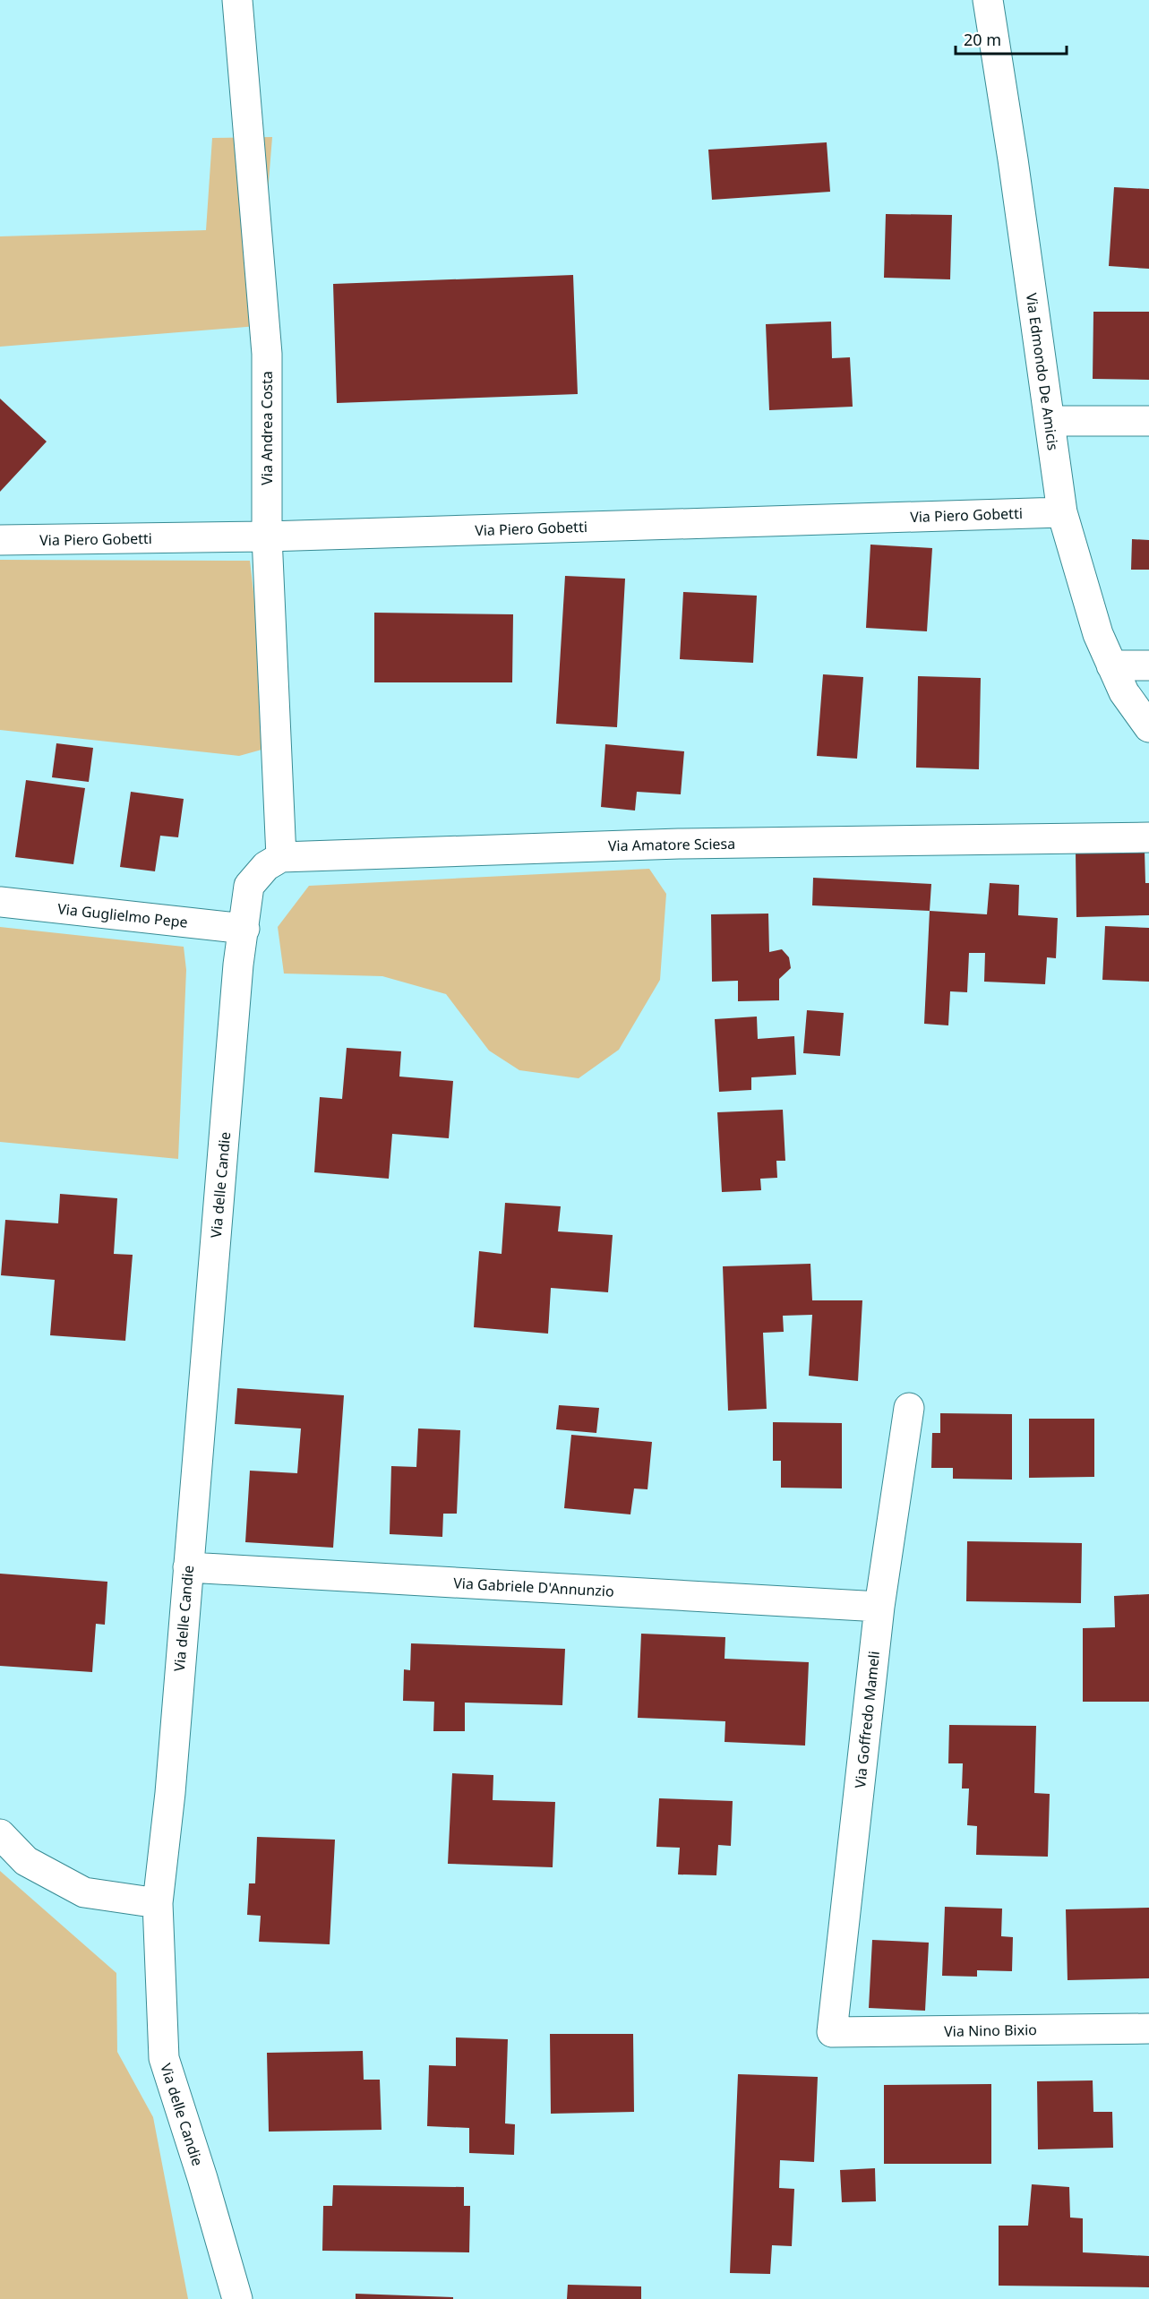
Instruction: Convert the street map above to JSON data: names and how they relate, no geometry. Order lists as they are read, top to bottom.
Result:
{
  "streets": {
    "street": [
      "Via Edmondo De Amicis",
      "Via Andrea Costa",
      "Via Piero Gobetti",
      "Via Amatore Sciesa",
      "Via Guglielmo Pepe",
      "Via delle Candie",
      "Via Gabriele D'Annunzio",
      "Via Goffredo Mameli",
      "Via Nino Bixio"
    ]
  },
  "crossings": [
    ["Via Edmondo De Amicis", "Via Piero Gobetti"],
    ["Via Andrea Costa", "Via Piero Gobetti"],
    ["Via Andrea Costa", "Via Amatore Sciesa"],
    ["Via Guglielmo Pepe", "Via delle Candie"],
    ["Via delle Candie", "Via Gabriele D'Annunzio"],
    ["Via Gabriele D'Annunzio", "Via Goffredo Mameli"],
    ["Via Goffredo Mameli", "Via Nino Bixio"]
  ],
  "scale_bar": "20 m"
}
